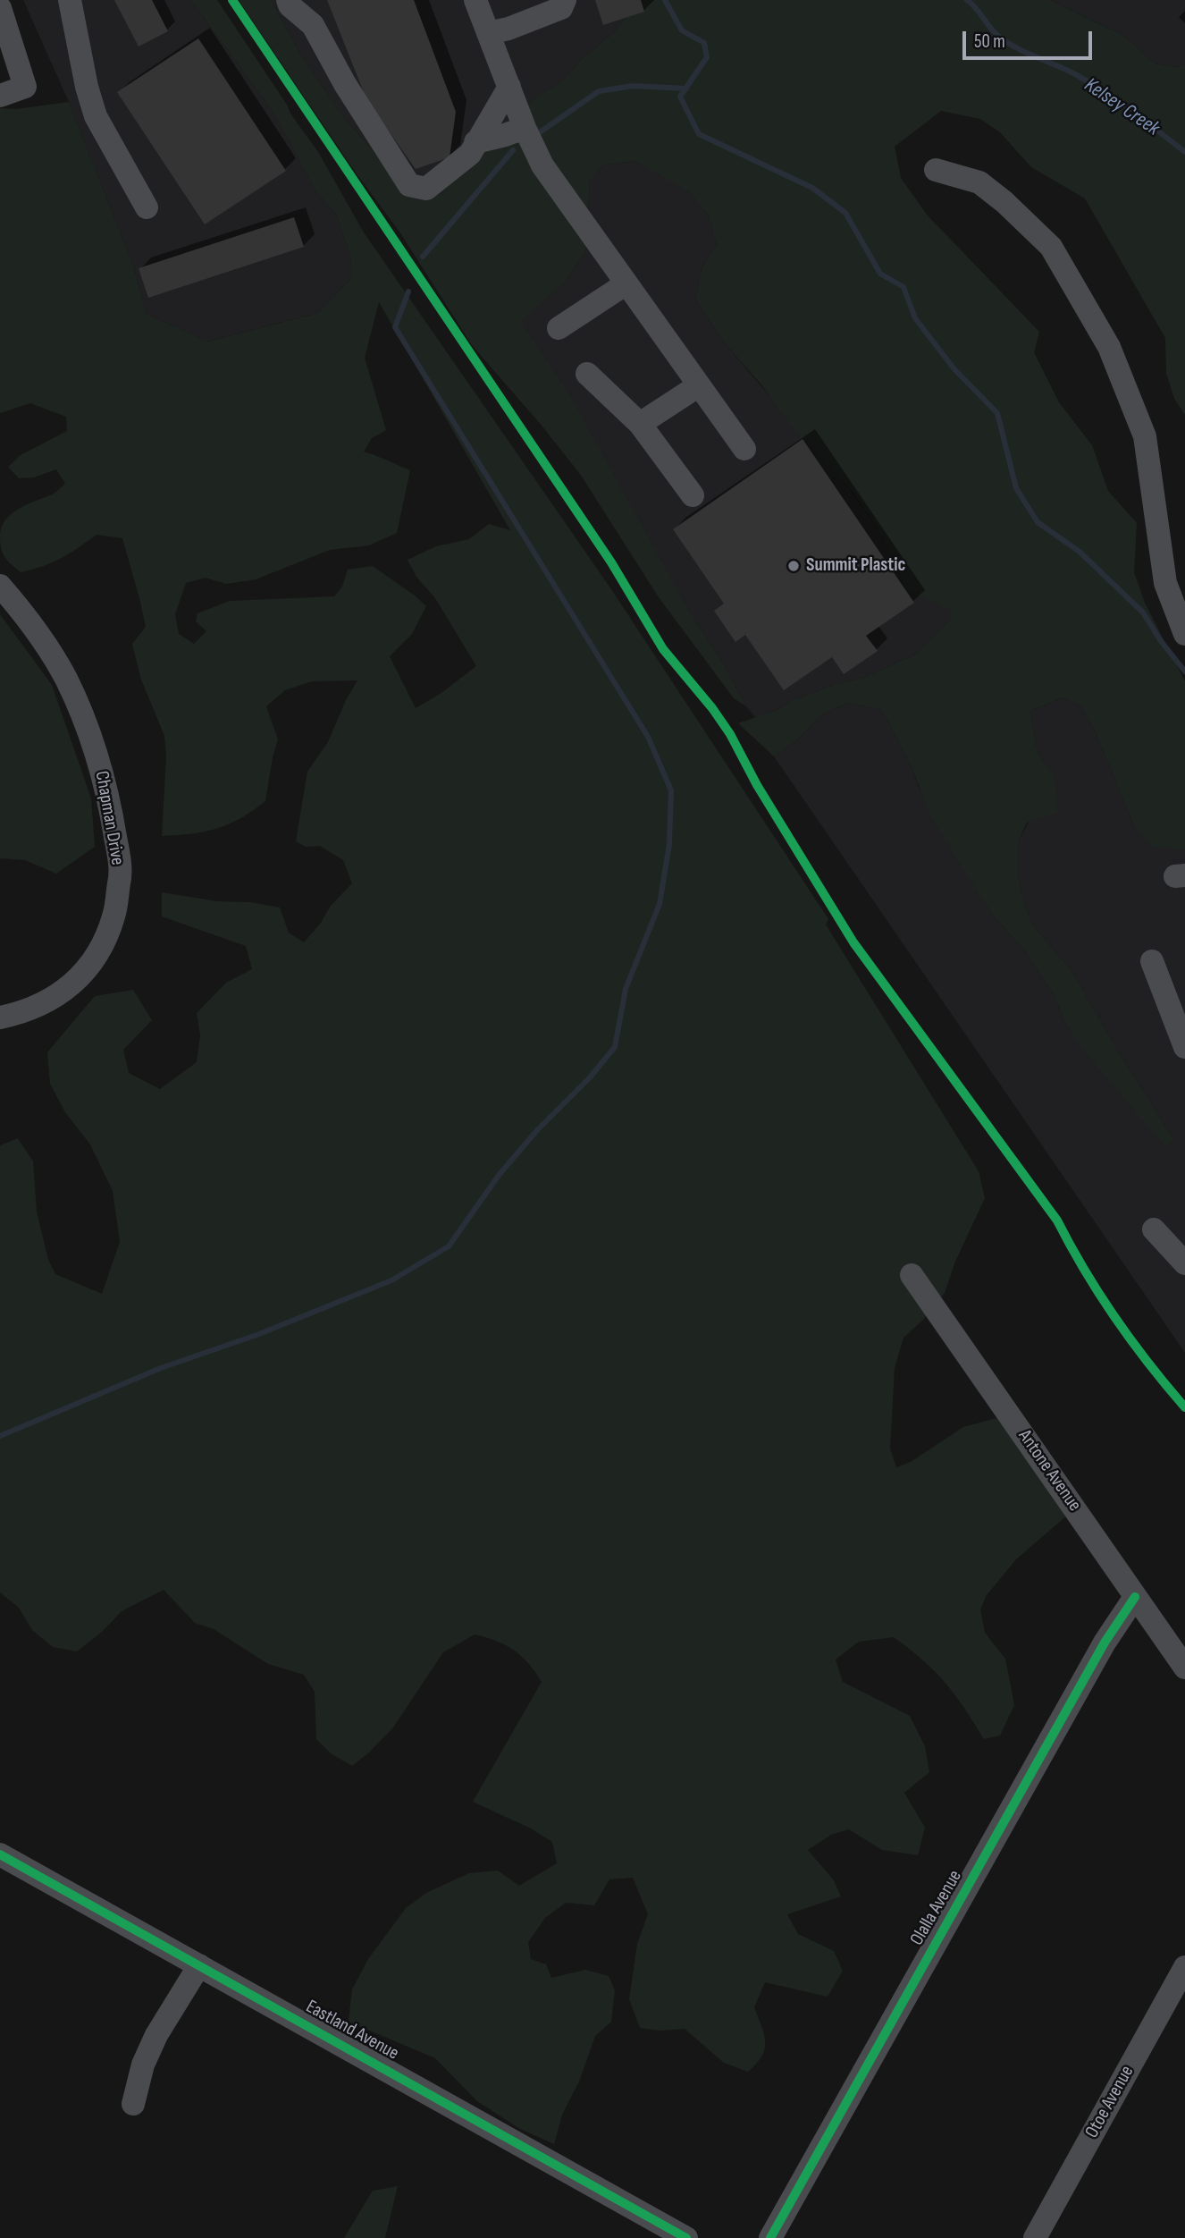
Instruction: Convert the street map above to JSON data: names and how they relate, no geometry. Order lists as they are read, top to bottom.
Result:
{
  "streets": {
    "street": [
      "Chapman Drive",
      "Antone Avenue",
      "Olalla Avenue",
      "Eastland Avenue",
      "Otoe Avenue"
    ]
  },
  "crossings": [
    ["Antone Avenue", "Olalla Avenue"]
  ],
  "water": ["Kelsey Creek"],
  "places": ["Summit Plastic"],
  "scale_bar": "50 m"
}
